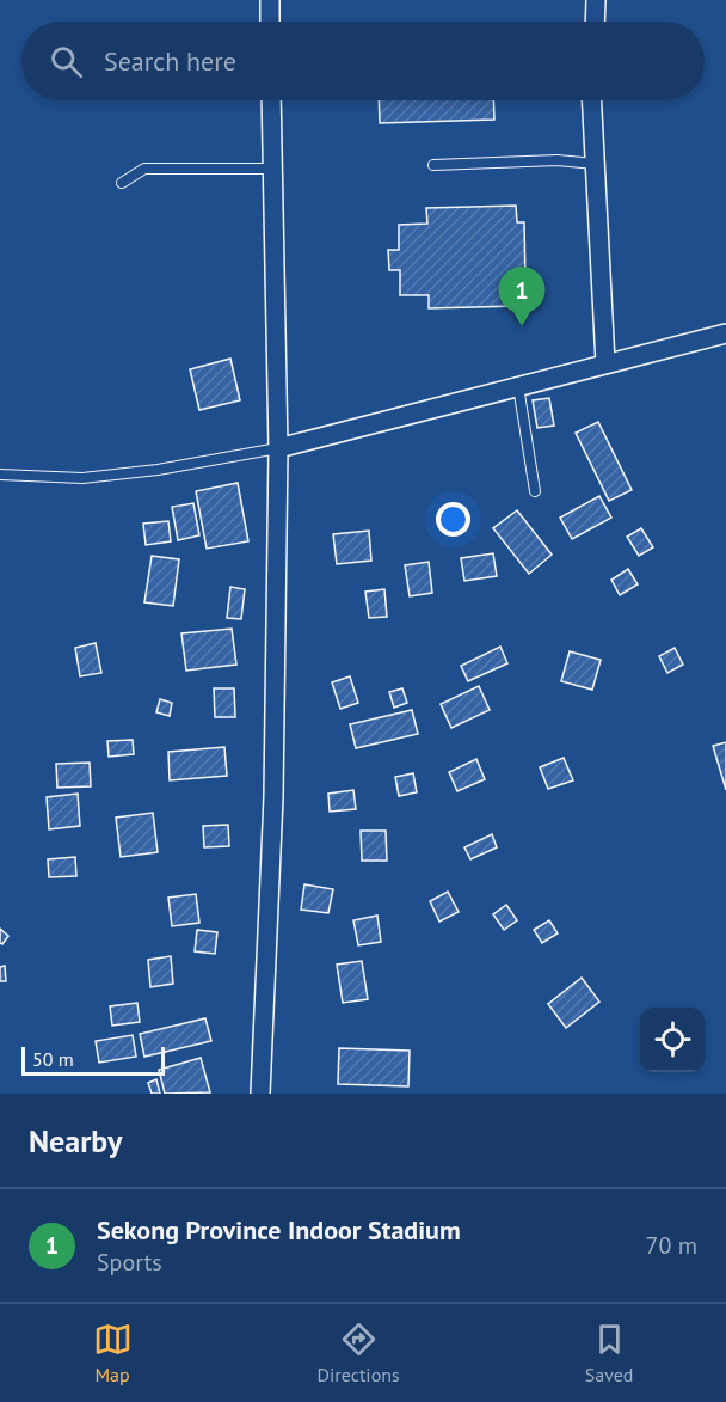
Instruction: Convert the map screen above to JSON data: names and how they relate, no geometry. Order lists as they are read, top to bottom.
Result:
{
  "scale_bar": "50 m",
  "page": {
    "search": "Search here",
    "pins": "1",
    "scale": "50 m",
    "heading": "Nearby",
    "list": [
      {
        "mark": "1",
        "name": "Sekong Province Indoor Stadium",
        "note": "Sports",
        "value": "70 m"
      }
    ],
    "nav": ["Map", "Directions", "Saved"]
  }
}
